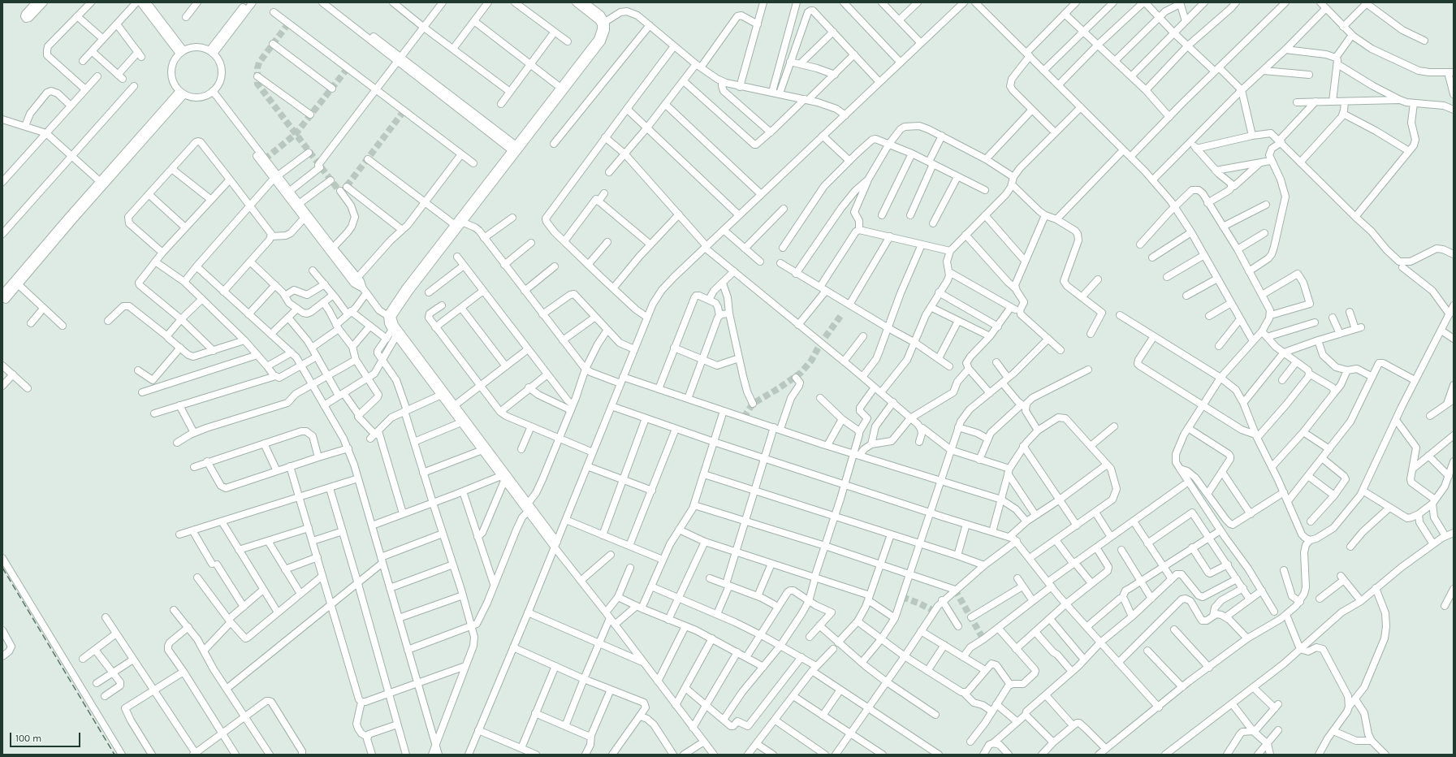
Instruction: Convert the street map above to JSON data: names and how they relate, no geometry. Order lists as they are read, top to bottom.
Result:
{
  "scale_bar": "100 m"
}
